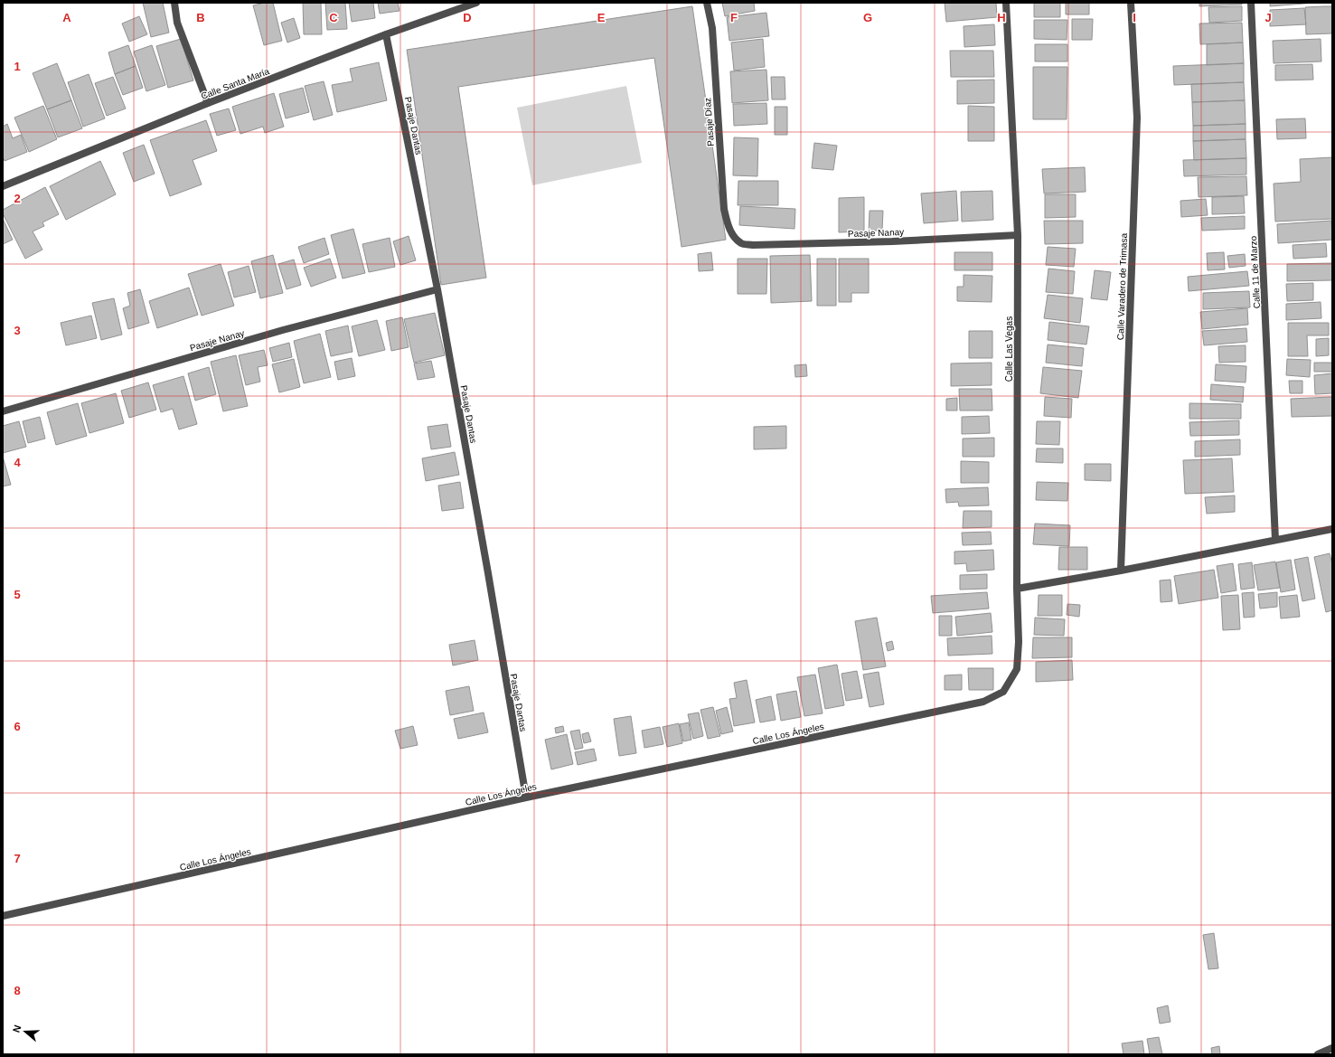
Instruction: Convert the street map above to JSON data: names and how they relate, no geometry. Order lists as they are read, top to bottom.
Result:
{
  "streets": {
    "street": [
      "Calle Santa María",
      "Pasaje Díaz",
      "Pasaje Dantas",
      "Pasaje Nanay",
      "Calle 11 de Marzo",
      "Calle Varadero de Trimasa",
      "Calle Las Vegas",
      "Calle Los Ángeles"
    ]
  },
  "crossings": [
    ["Calle Santa María", "Pasaje Dantas"],
    ["Pasaje Díaz", "Pasaje Nanay"],
    ["Pasaje Dantas", "Pasaje Nanay"],
    ["Pasaje Dantas", "Calle Los Ángeles"],
    ["Pasaje Nanay", "Calle Las Vegas"],
    ["Calle Las Vegas", "Calle Los Ángeles"]
  ],
  "north": "left",
  "grid": {
    "columns": [
      "A",
      "B",
      "C",
      "D",
      "E",
      "F",
      "G",
      "H",
      "I",
      "J"
    ],
    "rows": [
      "1",
      "2",
      "3",
      "4",
      "5",
      "6",
      "7",
      "8"
    ]
  }
}
